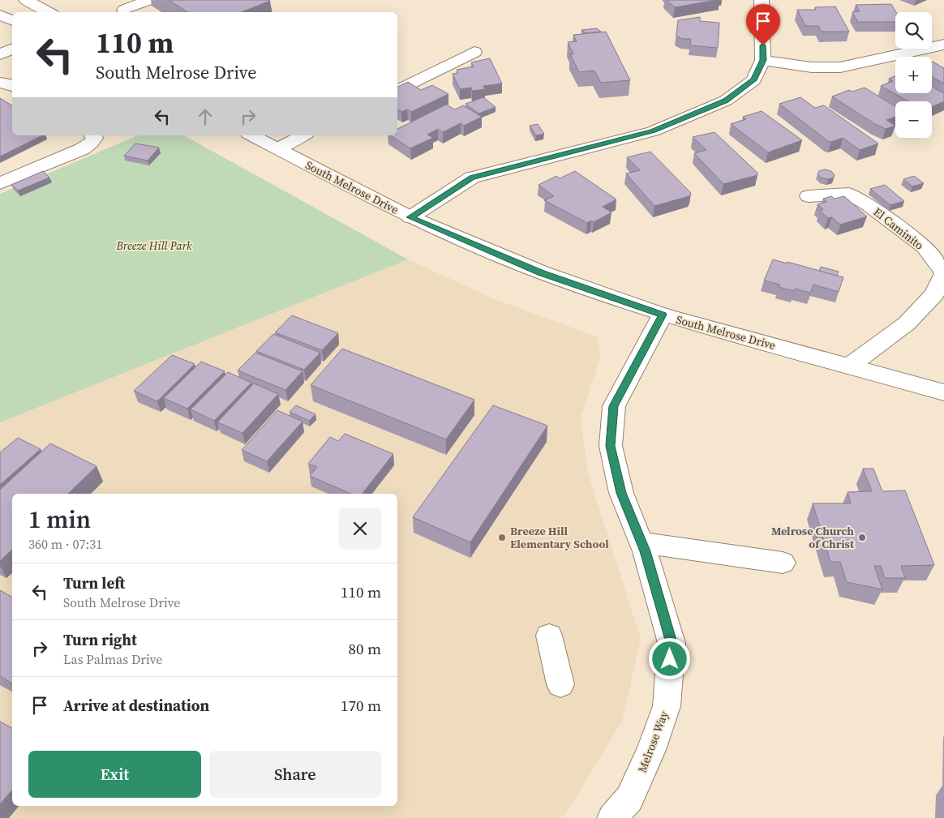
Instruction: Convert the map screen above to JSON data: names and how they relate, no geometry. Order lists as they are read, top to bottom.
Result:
{
  "streets": {
    "street": ["South Melrose Drive", "El Caminito", "Melrose Way"]
  },
  "crossings": [
    ["South Melrose Drive", "El Caminito"],
    ["South Melrose Drive", "Melrose Way"]
  ],
  "parks": ["Breeze Hill Park"],
  "places": ["Breeze Hill Elementary School", "Melrose Church of Christ"],
  "page": {
    "map_buttons": ["+", "−"],
    "turn": ["110 m", "South Melrose Drive"],
    "heading": ["1 min", "360 m · 07:31"],
    "list": [
      {
        "name": "Turn left",
        "note": "South Melrose Drive",
        "value": "110 m"
      },
      {
        "name": "Turn right",
        "note": "Las Palmas Drive",
        "value": "80 m"
      },
      {
        "name": "Arrive at destination",
        "value": "170 m"
      }
    ],
    "buttons": ["Exit", "Share"]
  }
}
